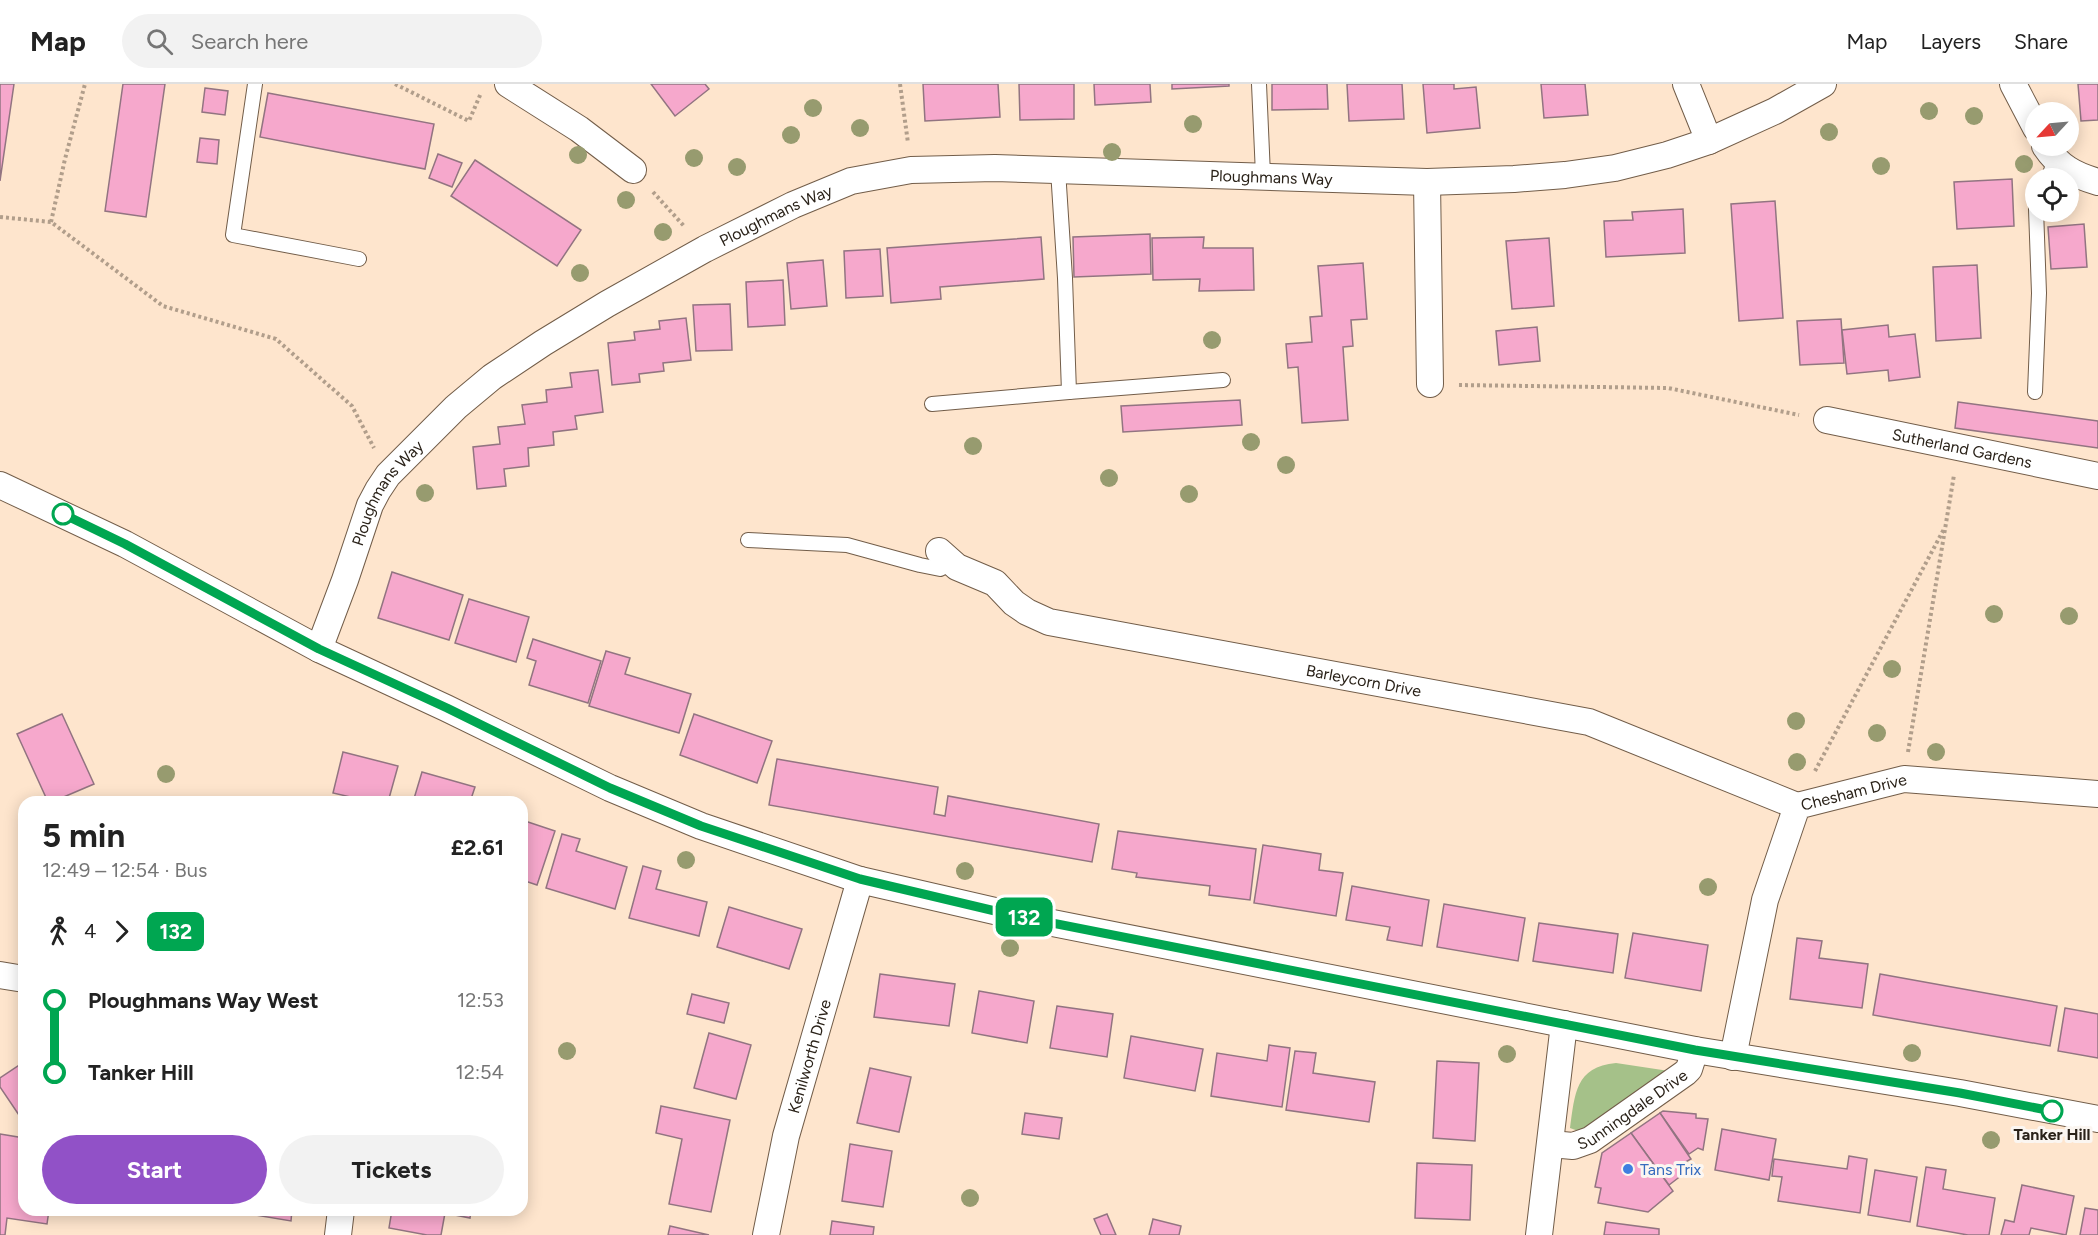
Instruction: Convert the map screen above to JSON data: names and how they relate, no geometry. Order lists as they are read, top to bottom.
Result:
{
  "streets": {
    "street": [
      "Ploughmans Way",
      "Sutherland Gardens",
      "Barleycorn Drive",
      "Chesham Drive",
      "Kenilworth Drive",
      "Sunningdale Drive"
    ]
  },
  "crossings": [
    ["Barleycorn Drive", "Chesham Drive"]
  ],
  "places": ["Tanker Hill", "Tans Trix"],
  "lines": ["bus line 132"],
  "north": "bottom left",
  "page": {
    "header": "Map",
    "search": "Search here",
    "nav": ["Map", "Layers", "Share"],
    "on_map": "132",
    "heading": ["5 min", "12:49 – 12:54 · Bus", "£2.61"],
    "legs": ["4", "132"],
    "list": [
      {
        "name": "Ploughmans Way West",
        "value": "12:53"
      },
      {
        "name": "Tanker Hill",
        "value": "12:54"
      }
    ],
    "buttons": ["Start", "Tickets"]
  }
}
